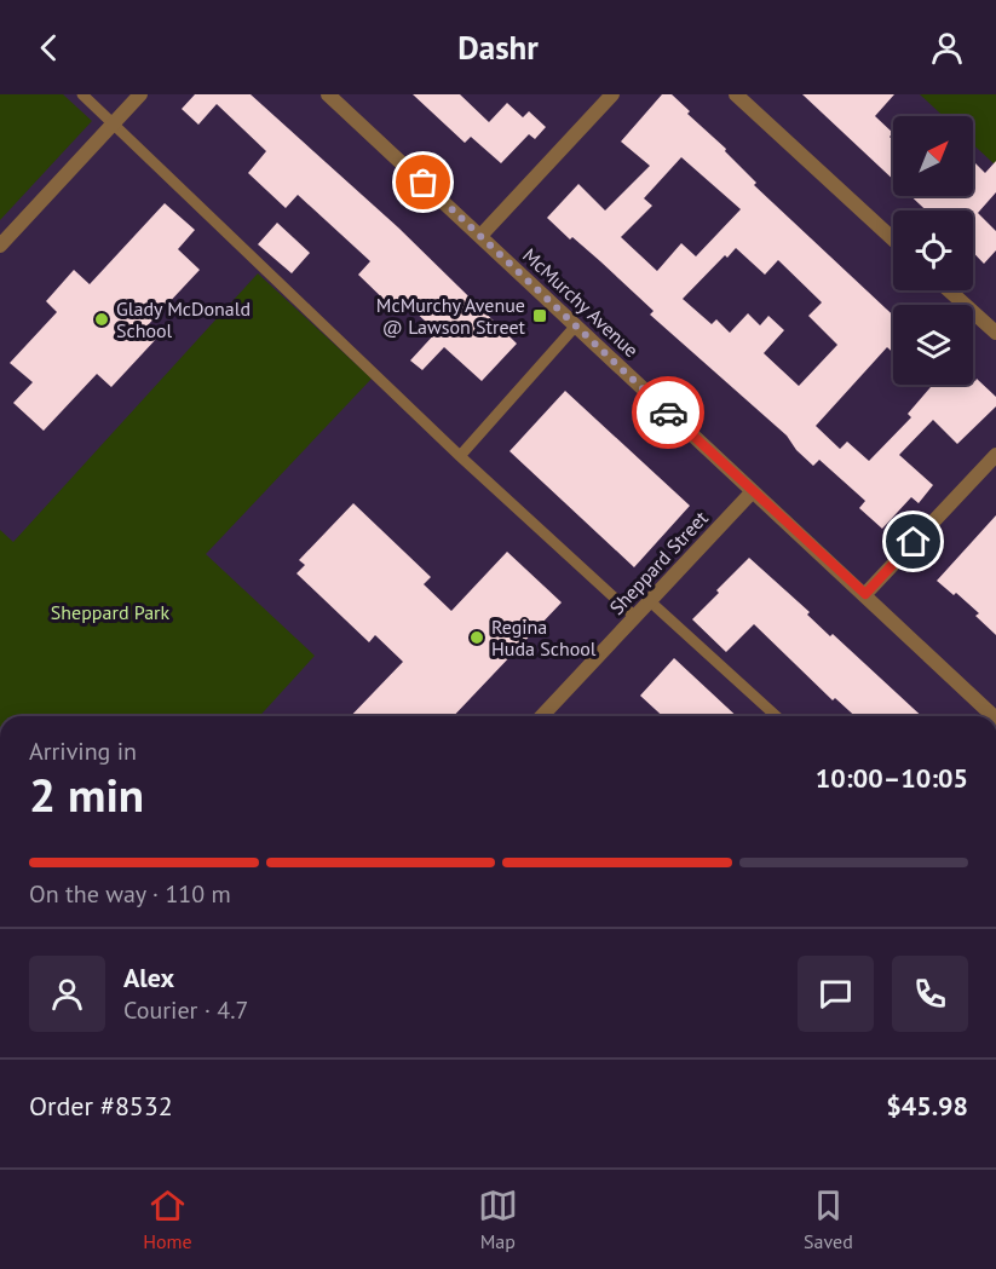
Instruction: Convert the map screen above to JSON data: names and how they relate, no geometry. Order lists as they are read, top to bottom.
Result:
{
  "streets": {
    "street": ["McMurchy Avenue", "Sheppard Street"]
  },
  "crossings": [
    ["McMurchy Avenue", "Sheppard Street"]
  ],
  "parks": ["Sheppard Park"],
  "places": {
    "transit": ["McMurchy Avenue @ Lawson Street"],
    "other": ["Glady McDonald School", "Regina Huda School"]
  },
  "north": "top right",
  "page": {
    "header": "Dashr",
    "heading": ["2 min", "Arriving in", "10:00–10:05"],
    "panel": [
      "Alex",
      "Courier · 4.7",
      "Order #8532",
      "$45.98"
    ],
    "bar": "On the way · 110 m",
    "tabs": ["Home", "Map", "Saved"]
  }
}
